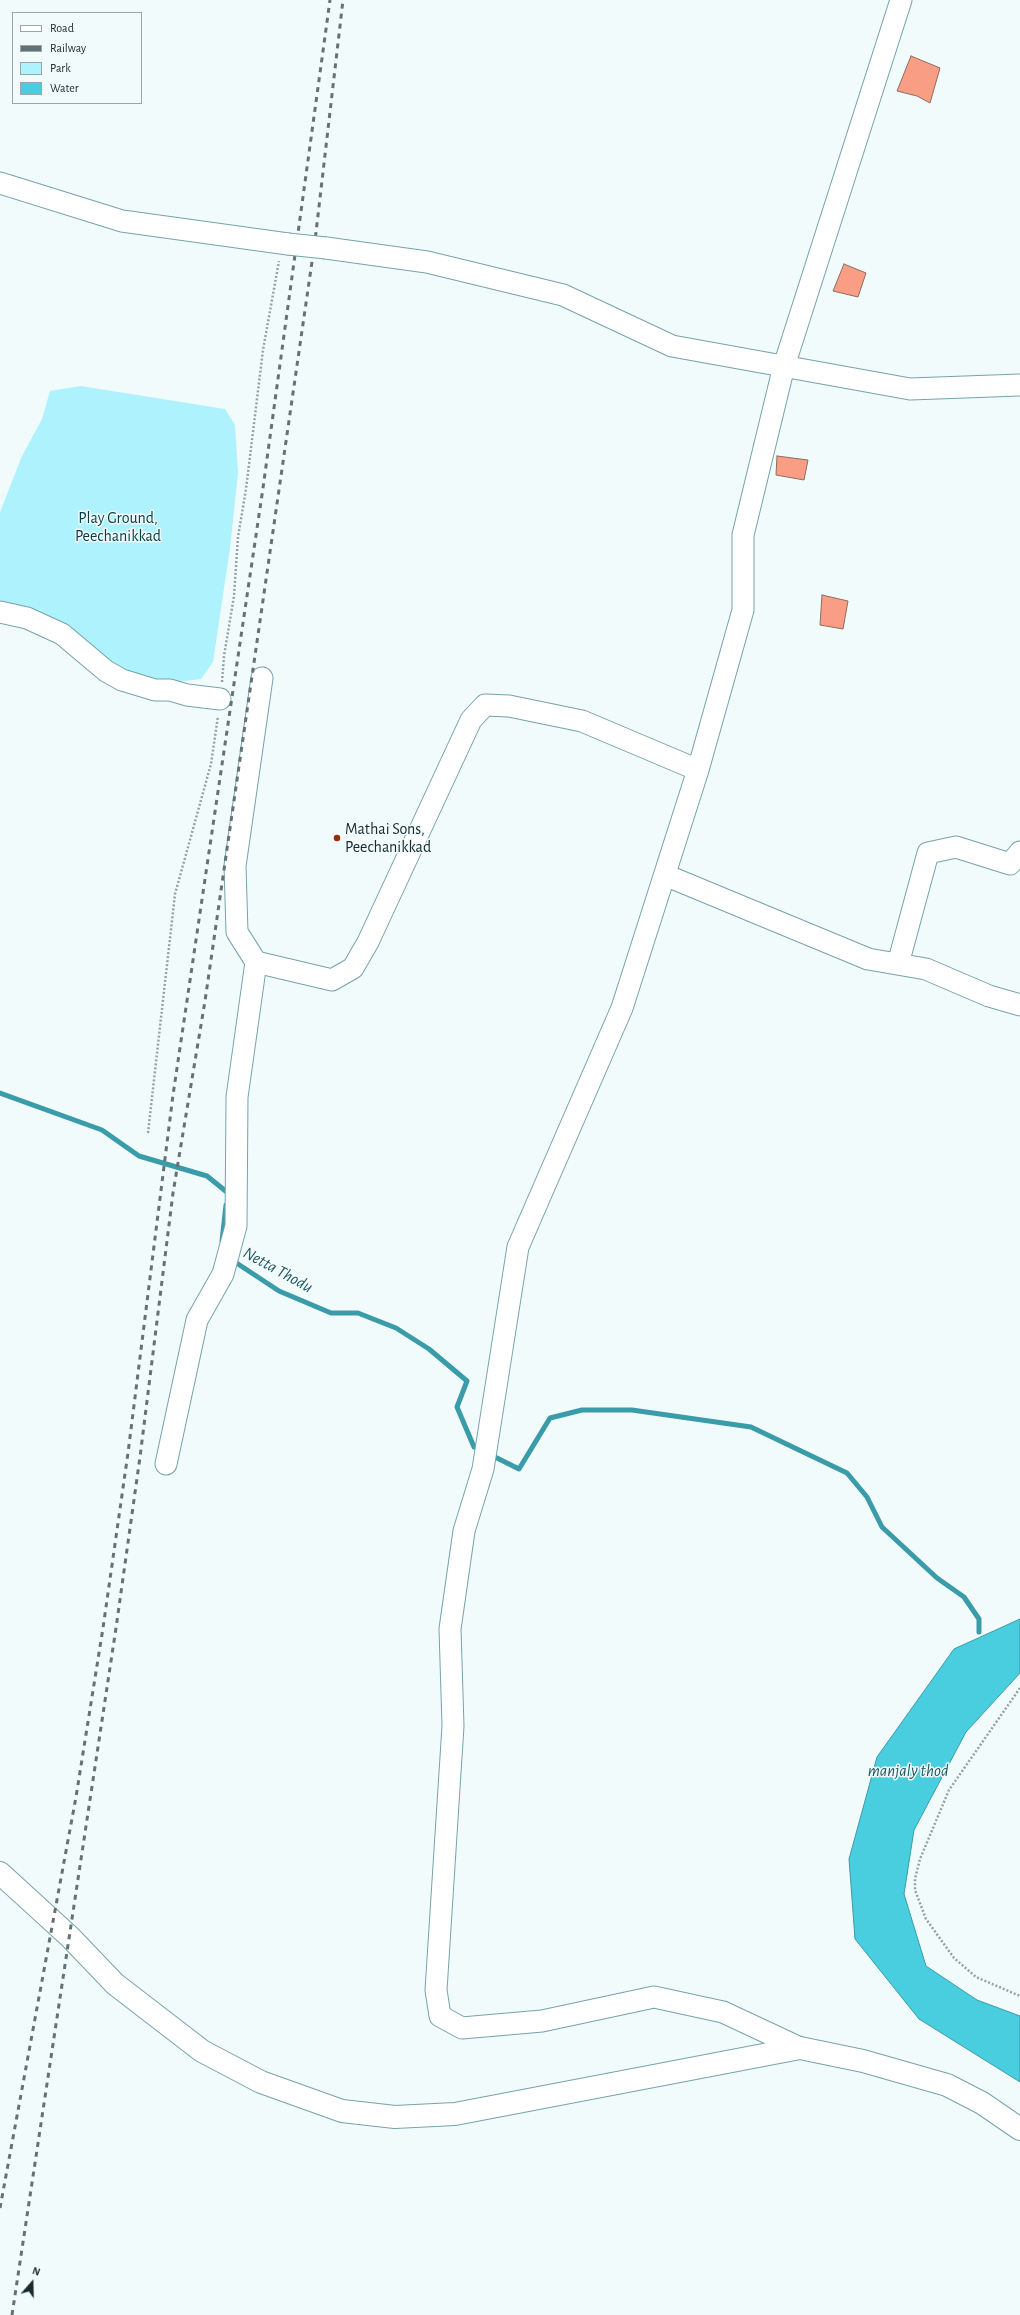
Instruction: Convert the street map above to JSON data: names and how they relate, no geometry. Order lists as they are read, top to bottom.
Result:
{
  "water": ["Netta Thodu", "manjaly thod"],
  "parks": ["Play Ground, Peechanikkad"],
  "places": ["Mathai Sons, Peechanikkad"],
  "legend": [
    "Road",
    "Railway",
    "Park",
    "Water"
  ],
  "north": "top"
}
